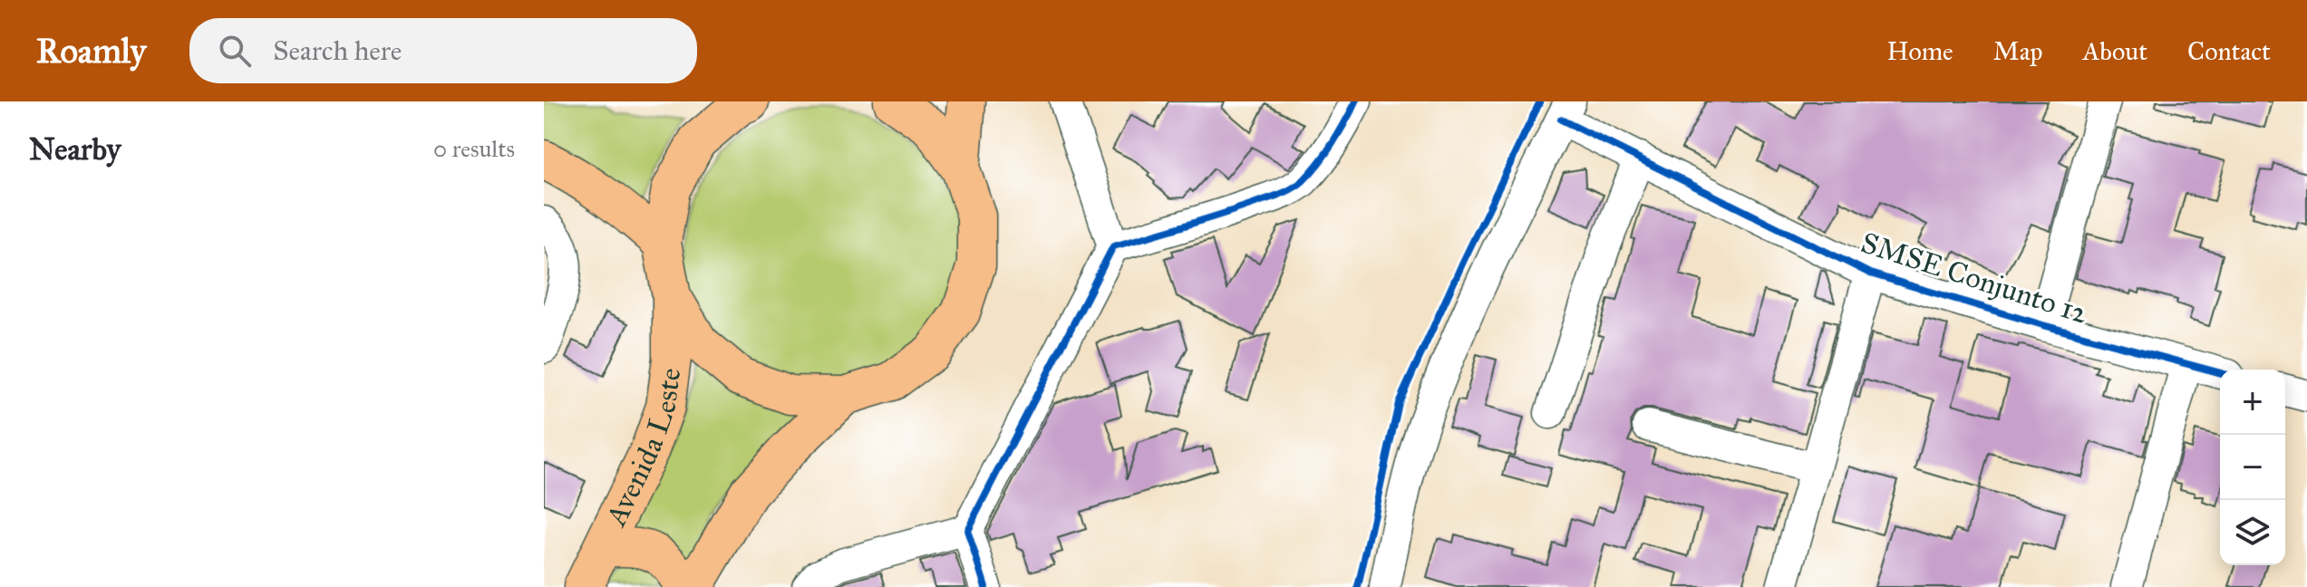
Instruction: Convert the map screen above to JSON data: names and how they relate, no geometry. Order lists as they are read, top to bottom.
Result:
{
  "streets": {
    "main road": ["Avenida Leste"],
    "street": ["SMSE Conjunto 12"]
  },
  "page": {
    "header": "Roamly",
    "search": "Search here",
    "nav": [
      "Home",
      "Map",
      "About",
      "Contact"
    ],
    "heading": ["Nearby", "0 results"],
    "map_buttons": ["+", "−"]
  }
}
